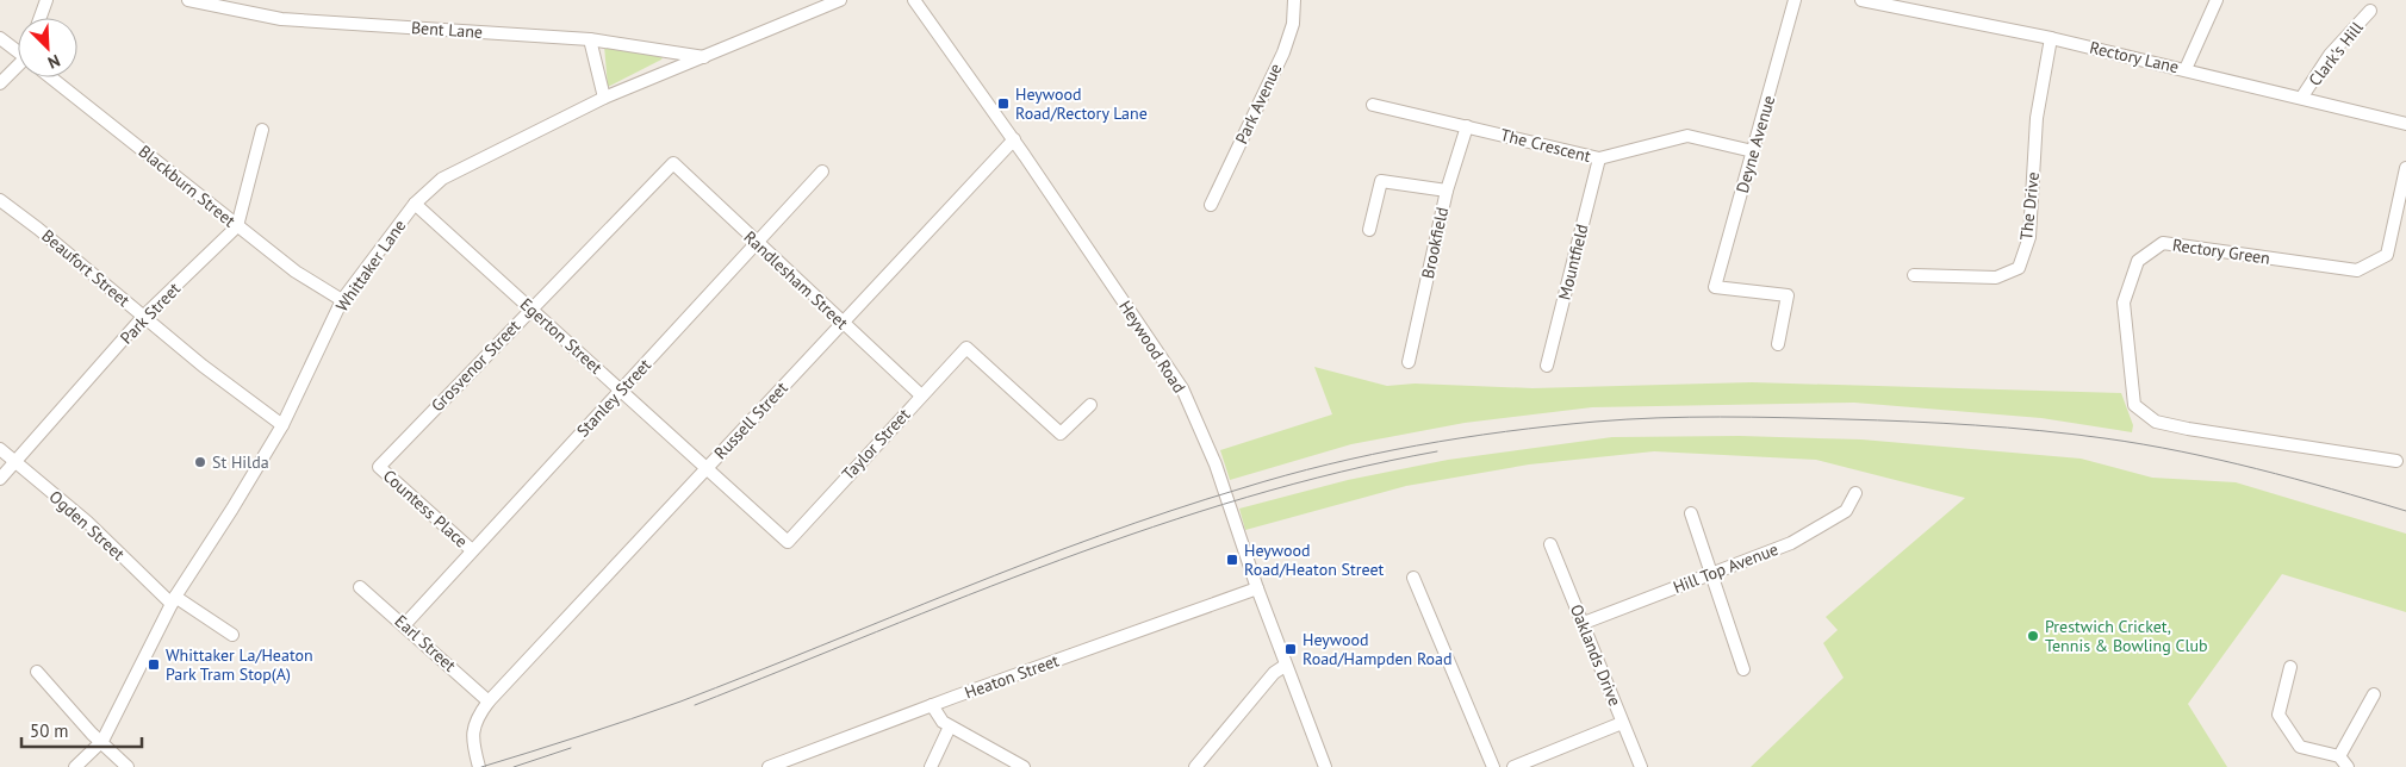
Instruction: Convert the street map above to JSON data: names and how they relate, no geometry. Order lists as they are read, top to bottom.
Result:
{
  "streets": {
    "street": [
      "Bent Lane",
      "Clark's Hill",
      "Rectory Lane",
      "Park Avenue",
      "Deyne Avenue",
      "The Crescent",
      "Blackburn Street",
      "The Drive",
      "Brookfield",
      "Rectory Green",
      "Mountfield",
      "Whittaker Lane",
      "Beaufort Street",
      "Randlesham Street",
      "Park Street",
      "Egerton Street",
      "Heywood Road",
      "Grosvenor Street",
      "Stanley Street",
      "Russell Street",
      "Taylor Street",
      "Countess Place",
      "Ogden Street",
      "Hill Top Avenue",
      "Earl Street",
      "Oaklands Drive",
      "Heaton Street"
    ]
  },
  "crossings": [
    ["Bent Lane", "Whittaker Lane"],
    ["Clark's Hill", "Rectory Lane"],
    ["Rectory Lane", "The Drive"],
    ["Deyne Avenue", "The Crescent"],
    ["The Crescent", "Brookfield"],
    ["The Crescent", "Mountfield"],
    ["Blackburn Street", "Whittaker Lane"],
    ["Blackburn Street", "Park Street"],
    ["Whittaker Lane", "Beaufort Street"],
    ["Whittaker Lane", "Egerton Street"],
    ["Whittaker Lane", "Ogden Street"],
    ["Beaufort Street", "Park Street"],
    ["Randlesham Street", "Grosvenor Street"],
    ["Randlesham Street", "Stanley Street"],
    ["Randlesham Street", "Russell Street"],
    ["Randlesham Street", "Taylor Street"],
    ["Park Street", "Ogden Street"],
    ["Egerton Street", "Grosvenor Street"],
    ["Egerton Street", "Stanley Street"],
    ["Egerton Street", "Russell Street"],
    ["Egerton Street", "Taylor Street"],
    ["Heywood Road", "Russell Street"],
    ["Heywood Road", "Heaton Street"],
    ["Grosvenor Street", "Countess Place"],
    ["Stanley Street", "Countess Place"],
    ["Stanley Street", "Earl Street"],
    ["Russell Street", "Earl Street"],
    ["Hill Top Avenue", "Oaklands Drive"]
  ],
  "places": {
    "transit": [
      "Heywood Road/Rectory Lane",
      "Heywood Road/Heaton Street",
      "Heywood Road/Hampden Road",
      "Whittaker La/Heaton Park Tram Stop(A)"
    ],
    "other": ["St Hilda", "Prestwich Cricket, Tennis & Bowling Club"]
  },
  "scale_bar": "50 m",
  "north": "bottom right"
}
